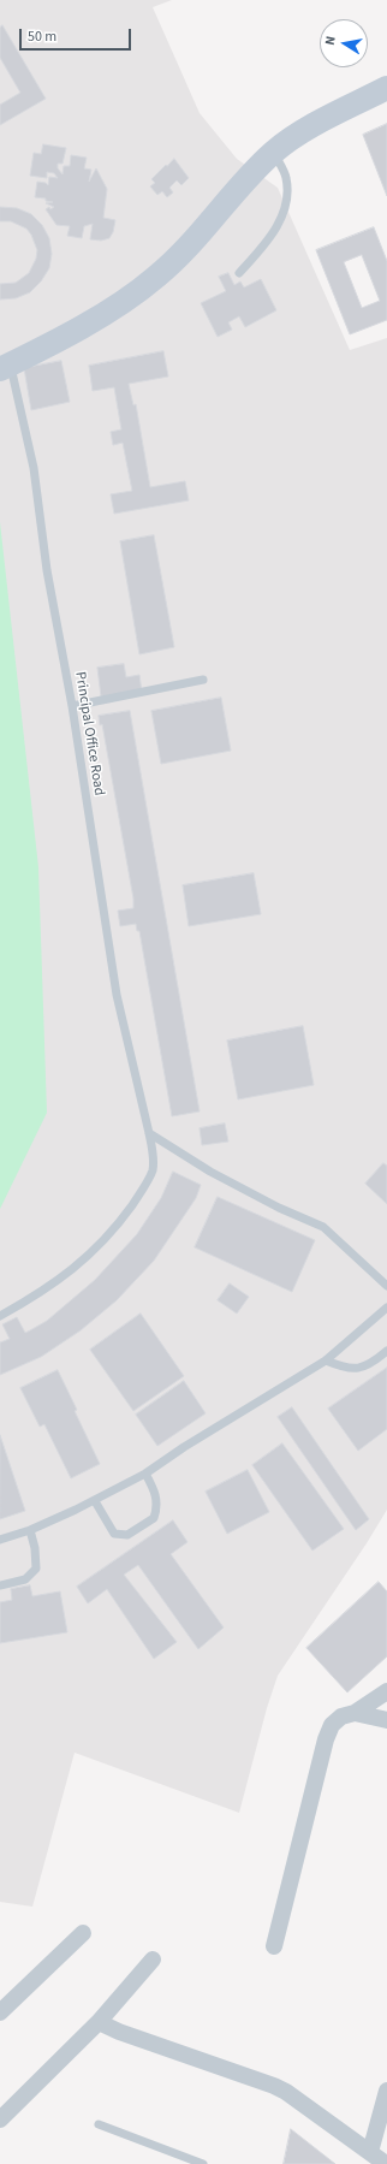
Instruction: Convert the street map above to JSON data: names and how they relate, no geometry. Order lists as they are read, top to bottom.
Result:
{
  "streets": {
    "lane": ["Principal Office Road"]
  },
  "scale_bar": "50 m",
  "north": "left"
}
